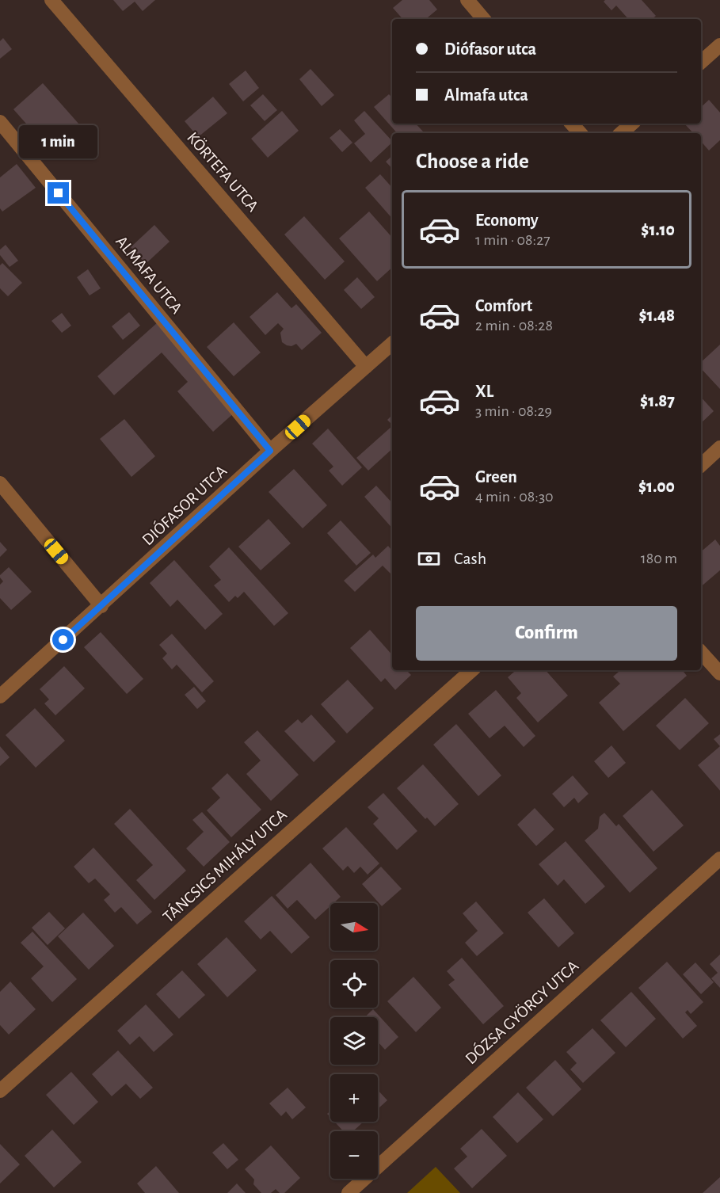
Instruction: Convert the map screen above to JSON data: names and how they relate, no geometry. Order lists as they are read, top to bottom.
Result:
{
  "streets": {
    "street": [
      "KÖRTEFA UTCA",
      "ALMAFA UTCA",
      "DIÓFASOR UTCA",
      "TÁNCSICS MIHÁLY UTCA",
      "DÓZSA GYÖRGY UTCA"
    ]
  },
  "crossings": [
    ["KÖRTEFA UTCA", "DIÓFASOR UTCA"],
    ["ALMAFA UTCA", "DIÓFASOR UTCA"]
  ],
  "north": "right",
  "page": {
    "banner": ["Diófasor utca", "Almafa utca"],
    "bubble": "1 min",
    "heading": "Choose a ride",
    "list": [
      {
        "name": "Economy",
        "note": "1 min · 08:27",
        "value": "$1.10"
      },
      {
        "name": "Comfort",
        "note": "2 min · 08:28",
        "value": "$1.48"
      },
      {
        "name": "XL",
        "note": "3 min · 08:29",
        "value": "$1.87"
      },
      {
        "name": "Green",
        "note": "4 min · 08:30",
        "value": "$1.00"
      }
    ],
    "pay": ["Cash", "180 m"],
    "buttons": "Confirm",
    "map_buttons": ["+", "−"]
  }
}
